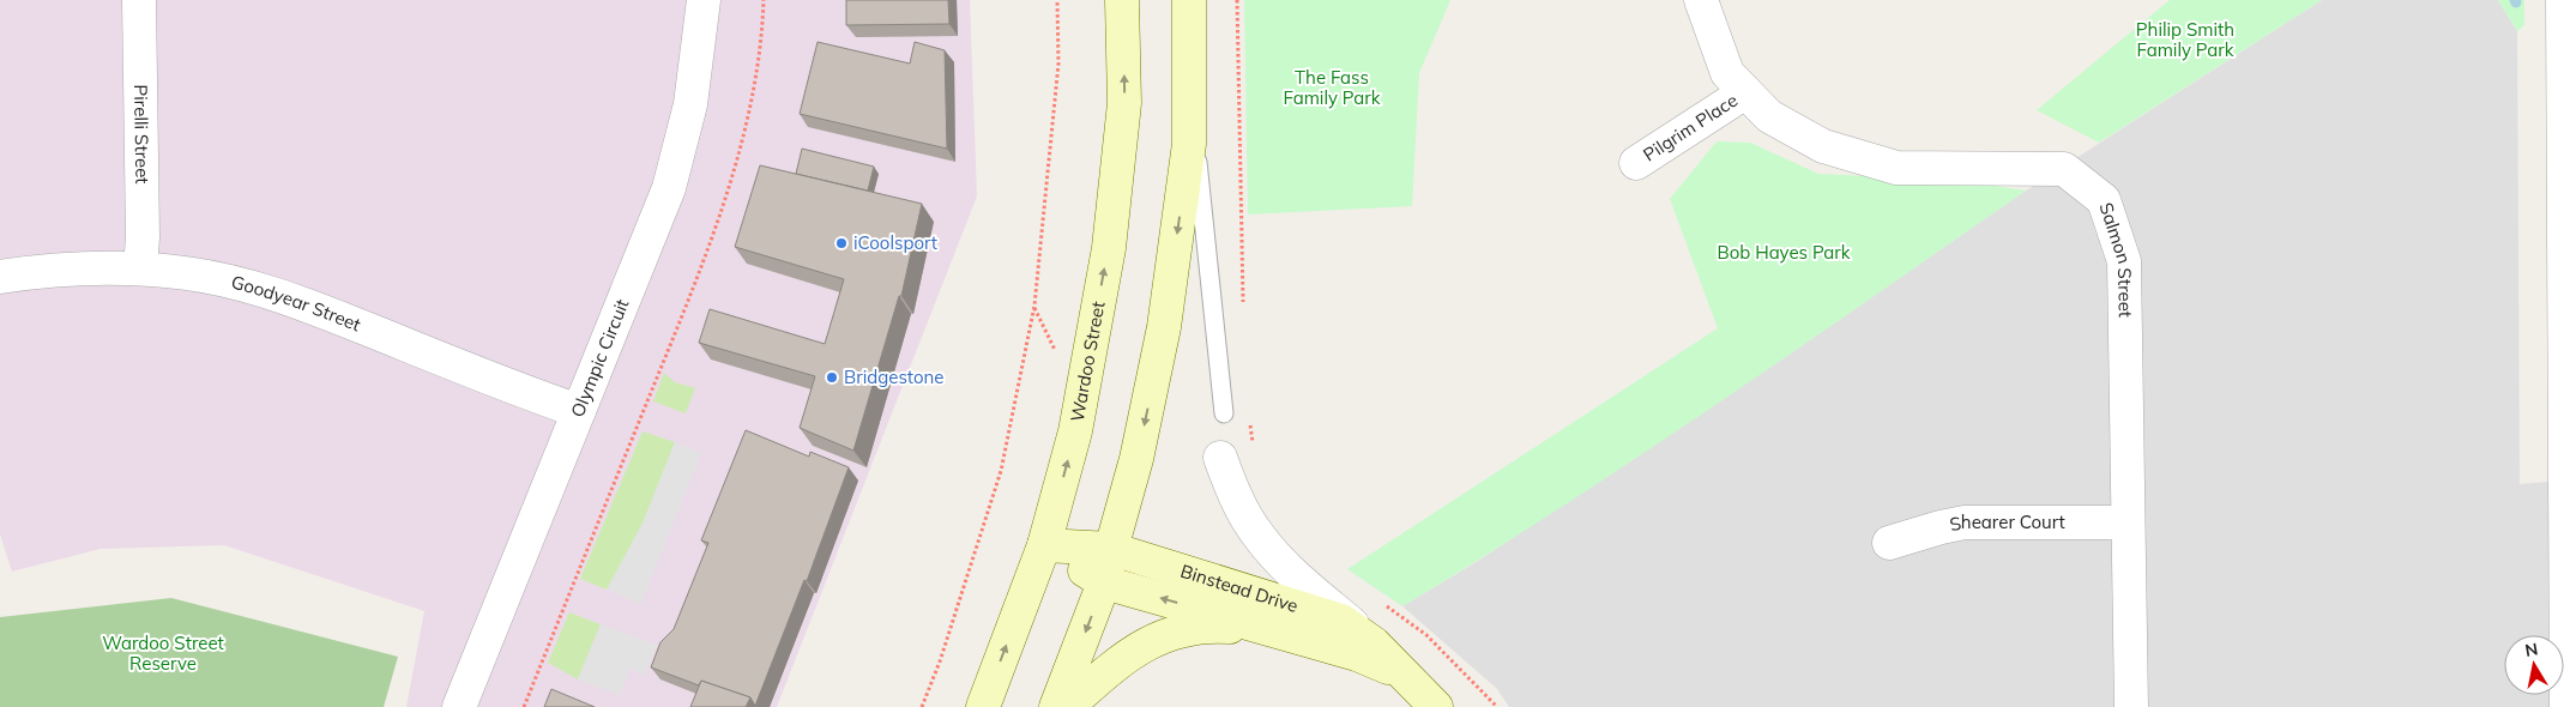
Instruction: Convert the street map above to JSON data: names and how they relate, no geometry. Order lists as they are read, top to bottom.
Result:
{
  "streets": {
    "main road": ["Wardoo Street", "Binstead Drive"],
    "street": [
      "Pilgrim Place",
      "Pirelli Street",
      "Salmon Street",
      "Goodyear Street",
      "Olympic Circuit",
      "Shearer Court"
    ]
  },
  "crossings": [
    ["Pilgrim Place", "Salmon Street"],
    ["Pirelli Street", "Goodyear Street"],
    ["Salmon Street", "Shearer Court"],
    ["Goodyear Street", "Olympic Circuit"],
    ["Wardoo Street", "Binstead Drive"]
  ],
  "parks": [
    "Philip Smith Family Park",
    "The Fass Family Park",
    "Bob Hayes Park",
    "Wardoo Street Reserve"
  ],
  "places": ["iCoolsport", "Bridgestone"],
  "north": "top"
}
